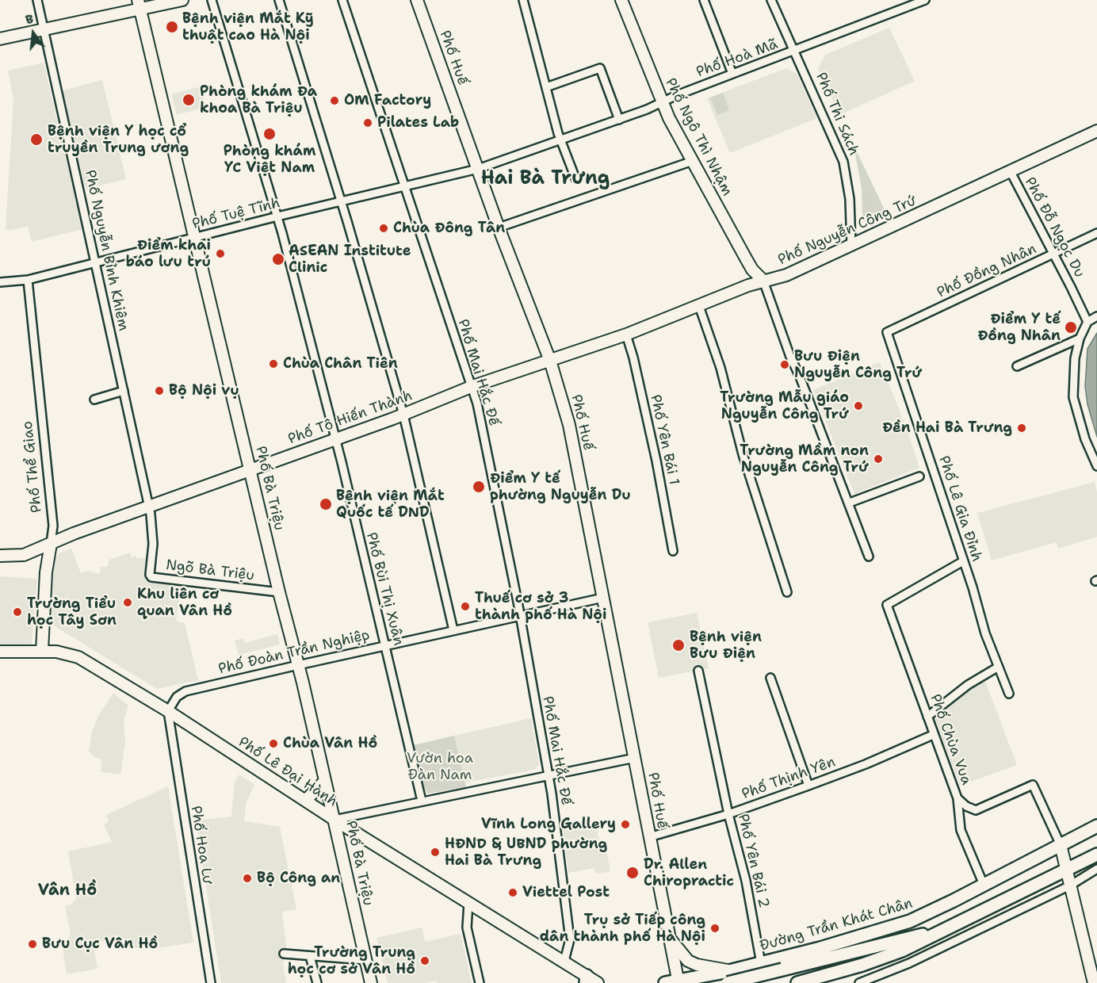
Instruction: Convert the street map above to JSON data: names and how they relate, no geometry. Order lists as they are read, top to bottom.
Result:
{
  "streets": {
    "main road": ["Đường Trần Khát Chân"],
    "street": [
      "Phố Huế",
      "Phố Hoà Mã",
      "Phố Thi Sách",
      "Phố Ngô Thì Nhậm",
      "Phố Tuệ Tĩnh",
      "Phố Đỗ Ngọc Du",
      "Phố Nguyễn Công Trứ",
      "Phố Nguyễn Bỉnh Khiêm",
      "Phố Đồng Nhân",
      "Phố Mai Hắc Đế",
      "Phố Tô Hiến Thành",
      "Phố Yên Bái 1",
      "Phố Thể Giao",
      "Phố Bà Triệu",
      "Phố Lê Gia Đỉnh",
      "Ngõ Bà Triệu",
      "Phố Bùi Thị Xuân",
      "Phố Đoàn Trần Nghiệp",
      "Phố Chùa Vua",
      "Phố Lê Đại Hành",
      "Phố Thịnh Yên",
      "Phố Hoa Lư",
      "Phố Yên Bái 2"
    ]
  },
  "crossings": [
    ["Phố Huế", "Phố Hoà Mã"],
    ["Phố Huế", "Phố Tuệ Tĩnh"],
    ["Phố Huế", "Phố Nguyễn Công Trứ"],
    ["Phố Huế", "Phố Tô Hiến Thành"],
    ["Phố Huế", "Phố Đoàn Trần Nghiệp"],
    ["Phố Huế", "Phố Thịnh Yên"],
    ["Phố Huế", "Đường Trần Khát Chân"],
    ["Phố Hoà Mã", "Phố Thi Sách"],
    ["Phố Hoà Mã", "Phố Ngô Thì Nhậm"],
    ["Phố Hoà Mã", "Phố Tuệ Tĩnh"],
    ["Phố Thi Sách", "Phố Nguyễn Công Trứ"],
    ["Phố Ngô Thì Nhậm", "Phố Nguyễn Công Trứ"],
    ["Phố Tuệ Tĩnh", "Phố Nguyễn Bỉnh Khiêm"],
    ["Phố Tuệ Tĩnh", "Phố Mai Hắc Đế"],
    ["Phố Tuệ Tĩnh", "Phố Thể Giao"],
    ["Phố Tuệ Tĩnh", "Phố Bà Triệu"],
    ["Phố Tuệ Tĩnh", "Phố Bùi Thị Xuân"],
    ["Phố Đỗ Ngọc Du", "Phố Nguyễn Công Trứ"],
    ["Phố Đỗ Ngọc Du", "Phố Đồng Nhân"],
    ["Phố Nguyễn Công Trứ", "Phố Tô Hiến Thành"],
    ["Phố Nguyễn Công Trứ", "Phố Yên Bái 1"],
    ["Phố Nguyễn Bỉnh Khiêm", "Phố Tô Hiến Thành"],
    ["Phố Nguyễn Bỉnh Khiêm", "Ngõ Bà Triệu"],
    ["Phố Đồng Nhân", "Phố Lê Gia Đỉnh"],
    ["Phố Mai Hắc Đế", "Phố Tô Hiến Thành"],
    ["Phố Mai Hắc Đế", "Phố Đoàn Trần Nghiệp"],
    ["Phố Mai Hắc Đế", "Phố Lê Đại Hành"],
    ["Phố Tô Hiến Thành", "Phố Thể Giao"],
    ["Phố Tô Hiến Thành", "Phố Bà Triệu"],
    ["Phố Tô Hiến Thành", "Ngõ Bà Triệu"],
    ["Phố Tô Hiến Thành", "Phố Bùi Thị Xuân"],
    ["Phố Thể Giao", "Phố Lê Đại Hành"],
    ["Phố Bà Triệu", "Ngõ Bà Triệu"],
    ["Phố Bà Triệu", "Phố Đoàn Trần Nghiệp"],
    ["Phố Bà Triệu", "Phố Lê Đại Hành"],
    ["Phố Lê Gia Đỉnh", "Phố Chùa Vua"],
    ["Phố Bùi Thị Xuân", "Phố Đoàn Trần Nghiệp"],
    ["Phố Đoàn Trần Nghiệp", "Phố Lê Đại Hành"],
    ["Phố Đoàn Trần Nghiệp", "Phố Hoa Lư"],
    ["Phố Chùa Vua", "Phố Thịnh Yên"],
    ["Phố Chùa Vua", "Đường Trần Khát Chân"],
    ["Phố Lê Đại Hành", "Phố Hoa Lư"],
    ["Phố Thịnh Yên", "Phố Yên Bái 2"],
    ["Phố Yên Bái 2", "Đường Trần Khát Chân"]
  ],
  "districts": ["Hai Bà Trưng", "Vân Hồ"],
  "parks": ["Vườn hoa Đàn Nam"],
  "places": [
    "Bệnh viện Mắt Kỹ thuật cao Hà Nội",
    "Phòng khám Đa khoa Bà Triệu",
    "OM Factory",
    "Pilates Lab",
    "Phòng khám YC Việt Nam",
    "Bệnh viện Y học cổ truyền Trung ương",
    "Chùa Đông Tân",
    "Điểm khai báo lưu trú",
    "ASEAN Institute Clinic",
    "Điểm Y tế Đồng Nhân",
    "Chùa Chân Tiên",
    "Bưu Điện Nguyễn Công Trứ",
    "Bộ Nội vụ",
    "Trường Mẫu giáo Nguyễn Công Trứ",
    "Đền Hai Bà Trưng",
    "Trường Mầm non Nguyễn Công Trứ",
    "Điểm Y tế phường Nguyễn Du",
    "Bệnh viện Mắt Quốc tế DND",
    "Khu liên cơ quan Vân Hồ",
    "Thuế cơ sở 3 thành phố Hà Nội",
    "Trường Tiểu học Tây Sơn",
    "Bệnh viện Bưu Điện",
    "Chùa Vân Hồ",
    "Vĩnh Long Gallery",
    "HĐND & UBND phường Hai Bà Trưng",
    "Dr. Allen Chiropractic",
    "Bộ Công an",
    "Viettel Post",
    "Trụ sở Tiếp công dân thành phố Hà Nội",
    "Bưu Cục Vân Hồ",
    "Trường Trung học cơ sở Vân Hồ"
  ],
  "north": "top"
}
